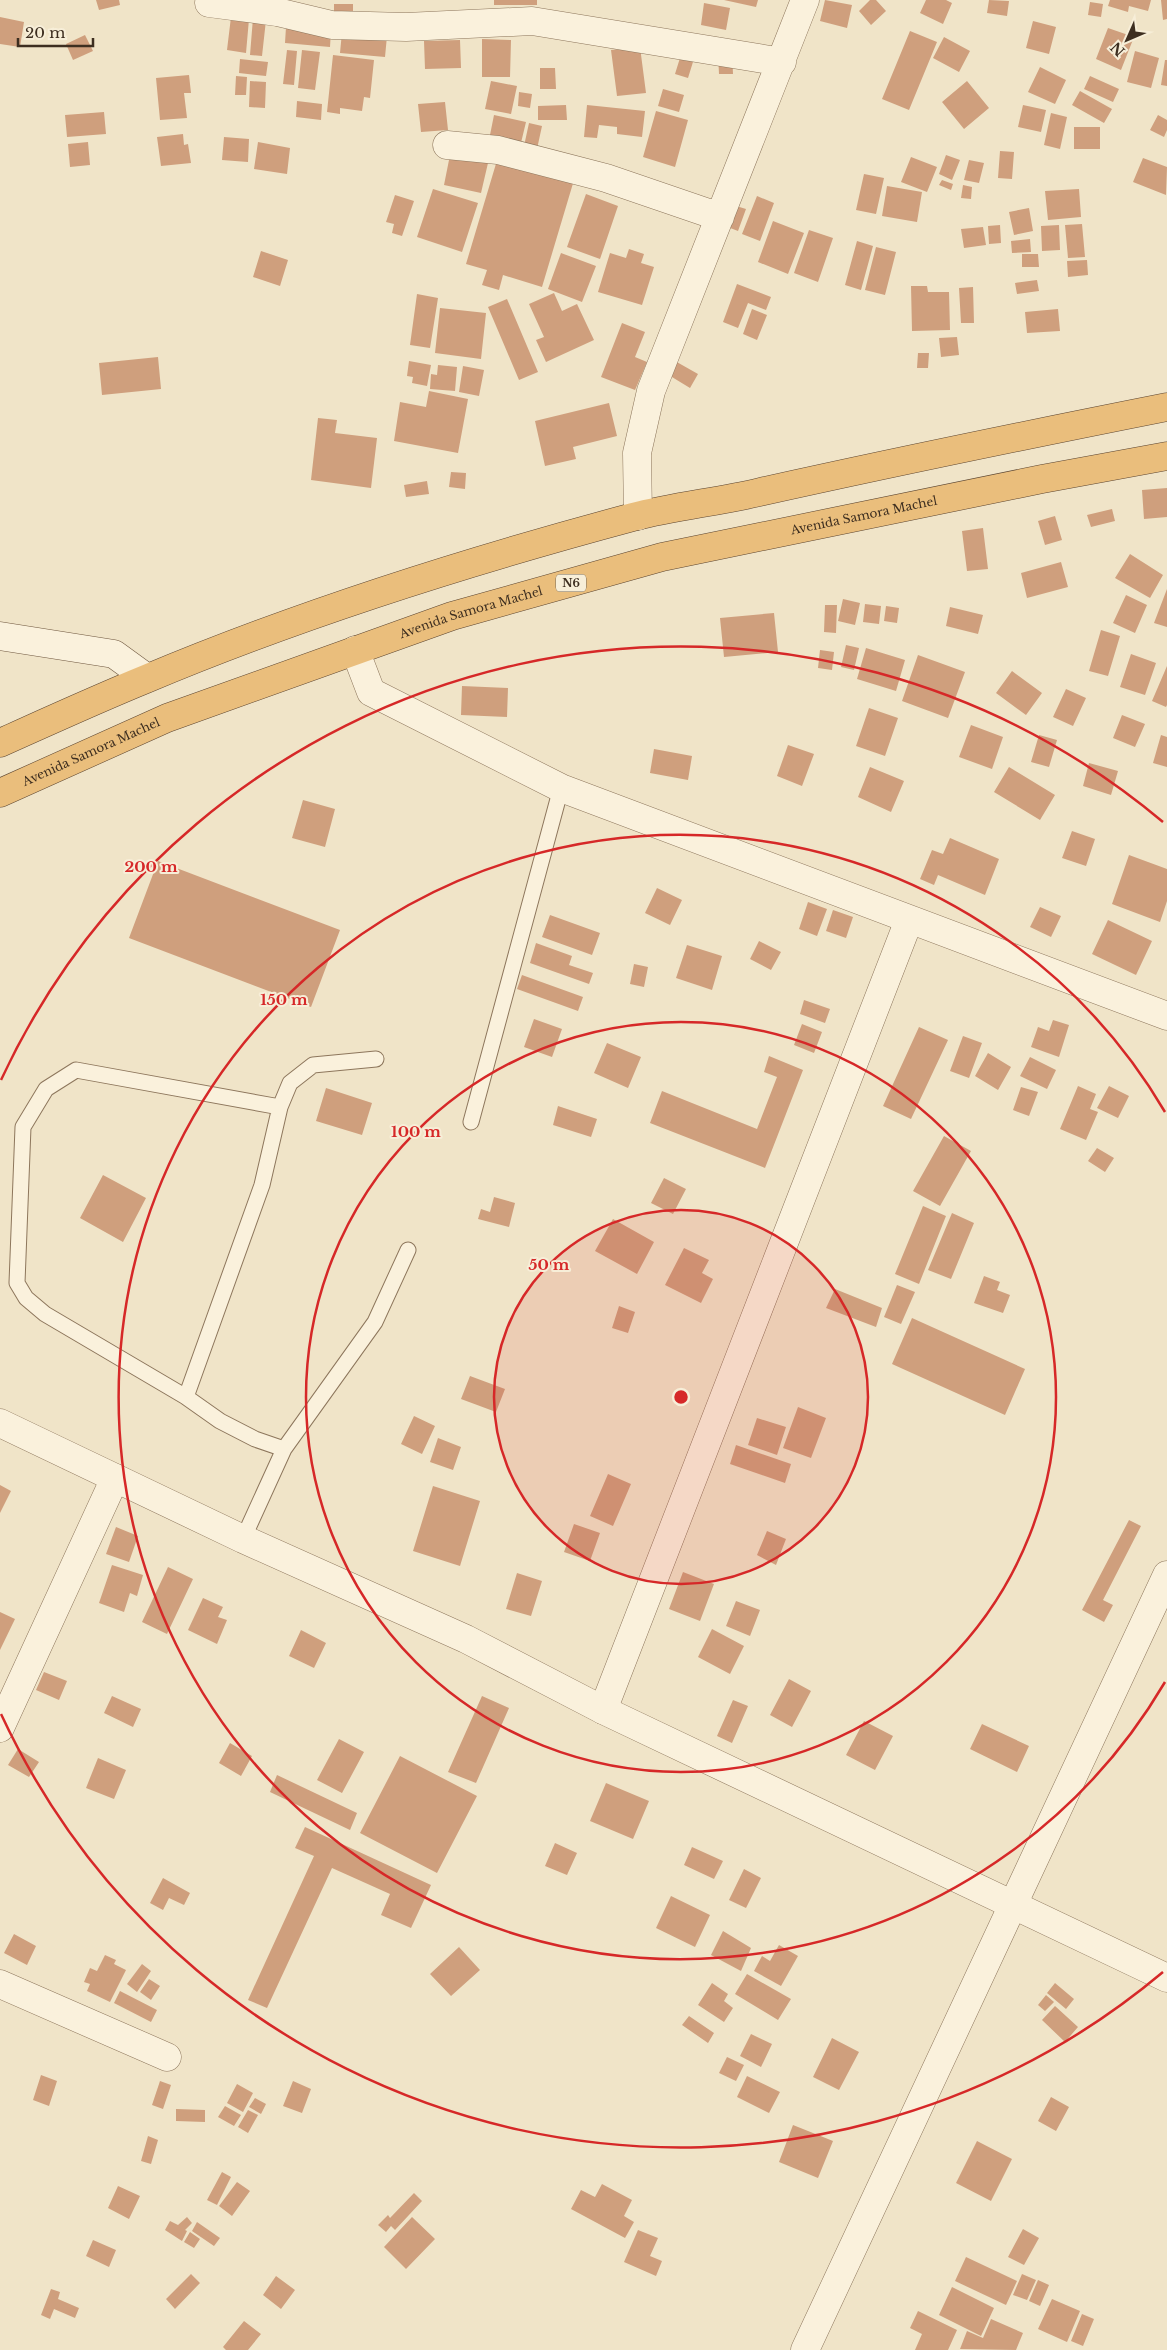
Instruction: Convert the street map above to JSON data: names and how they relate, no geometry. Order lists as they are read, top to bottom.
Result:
{
  "streets": {
    "highway": ["Avenida Samora Machel", "N6"]
  },
  "scale_bar": "20 m",
  "north": "bottom left",
  "rings": [
    "200 m",
    "150 m",
    "100 m",
    "50 m"
  ]
}
